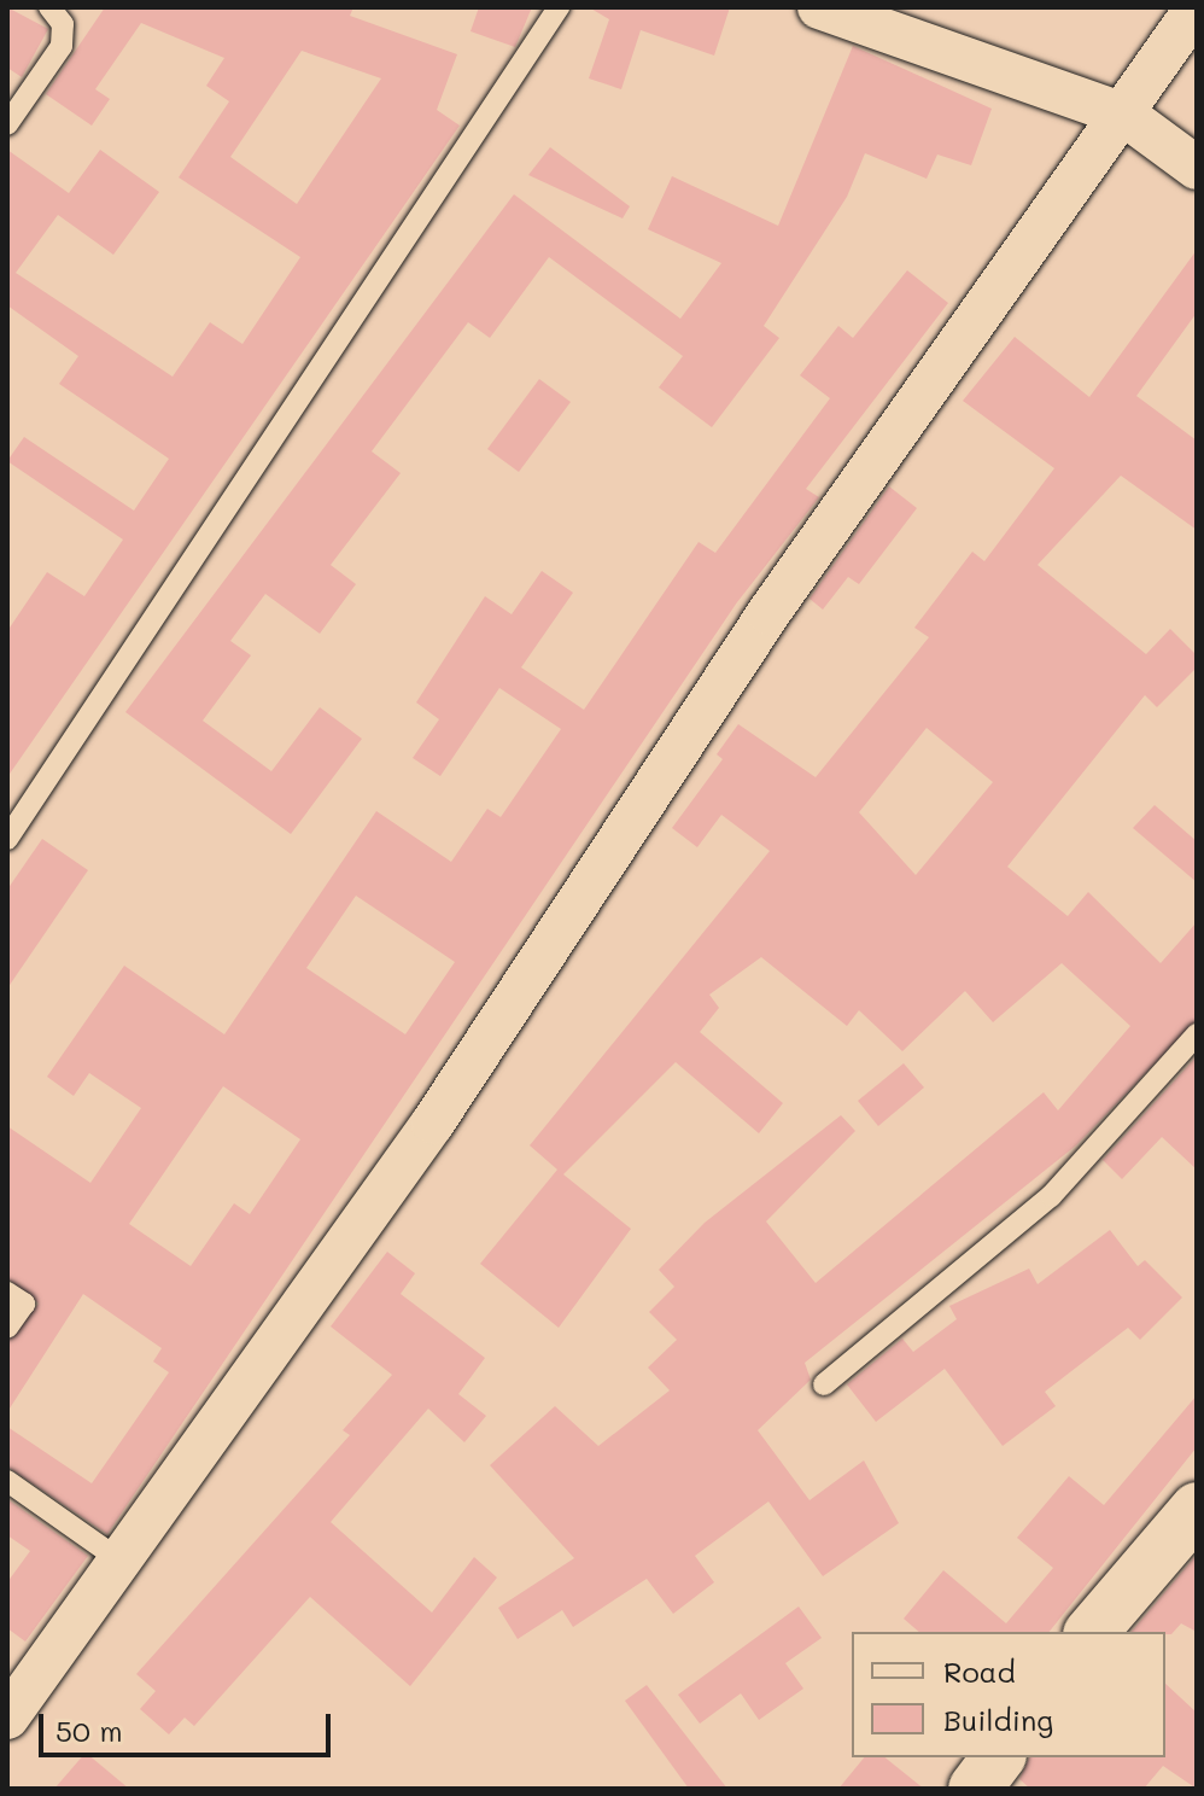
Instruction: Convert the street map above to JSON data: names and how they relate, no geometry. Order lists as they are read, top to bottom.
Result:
{
  "legend": ["Road", "Building"],
  "scale_bar": "50 m"
}
